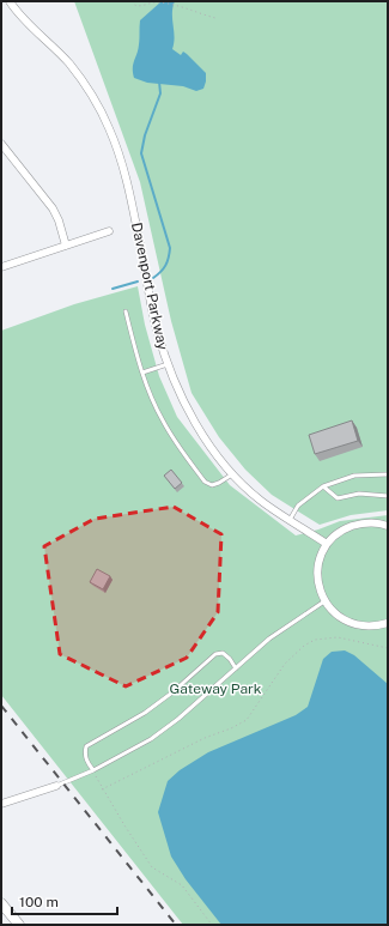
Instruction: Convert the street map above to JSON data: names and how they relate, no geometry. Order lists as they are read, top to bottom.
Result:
{
  "streets": {
    "street": ["Davenport Parkway"]
  },
  "parks": ["Gateway Park"],
  "scale_bar": "100 m"
}
